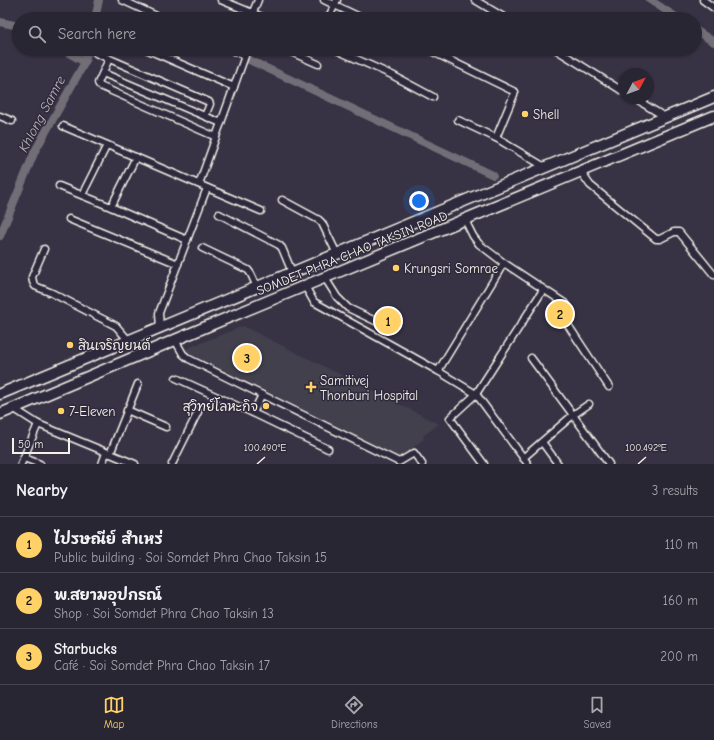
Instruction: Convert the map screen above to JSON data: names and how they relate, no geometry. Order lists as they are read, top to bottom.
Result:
{
  "streets": {
    "main road": ["SOMDET PHRA CHAO TAKSIN ROAD"]
  },
  "water": ["Khlong Samre"],
  "places": {
    "other": [
      "Shell",
      "Krungsri Somrae",
      "สินเจริญยนต์",
      "สุวิทย์โลหะกิจ",
      "7-Eleven"
    ],
    "health": ["Samitivej Thonburi Hospital"]
  },
  "scale_bar": "50 m",
  "north": "top right",
  "page": {
    "search": "Search here",
    "pins": ["2", "1", "3"],
    "scale": "50 m",
    "heading": ["Nearby", "3 results"],
    "list": [
      {
        "mark": "1",
        "name": "ไปรษณีย์ สำเหร่",
        "note": "Public building · Soi Somdet Phra Chao Taksin 15",
        "value": "110 m"
      },
      {
        "mark": "2",
        "name": "พ.สยามอุปกรณ์",
        "note": "Shop · Soi Somdet Phra Chao Taksin 13",
        "value": "160 m"
      },
      {
        "mark": "3",
        "name": "Starbucks",
        "note": "Café · Soi Somdet Phra Chao Taksin 17",
        "value": "200 m"
      }
    ],
    "nav": ["Map", "Directions", "Saved"]
  },
  "coordinates": ["100.490°E", "100.492°E"]
}
